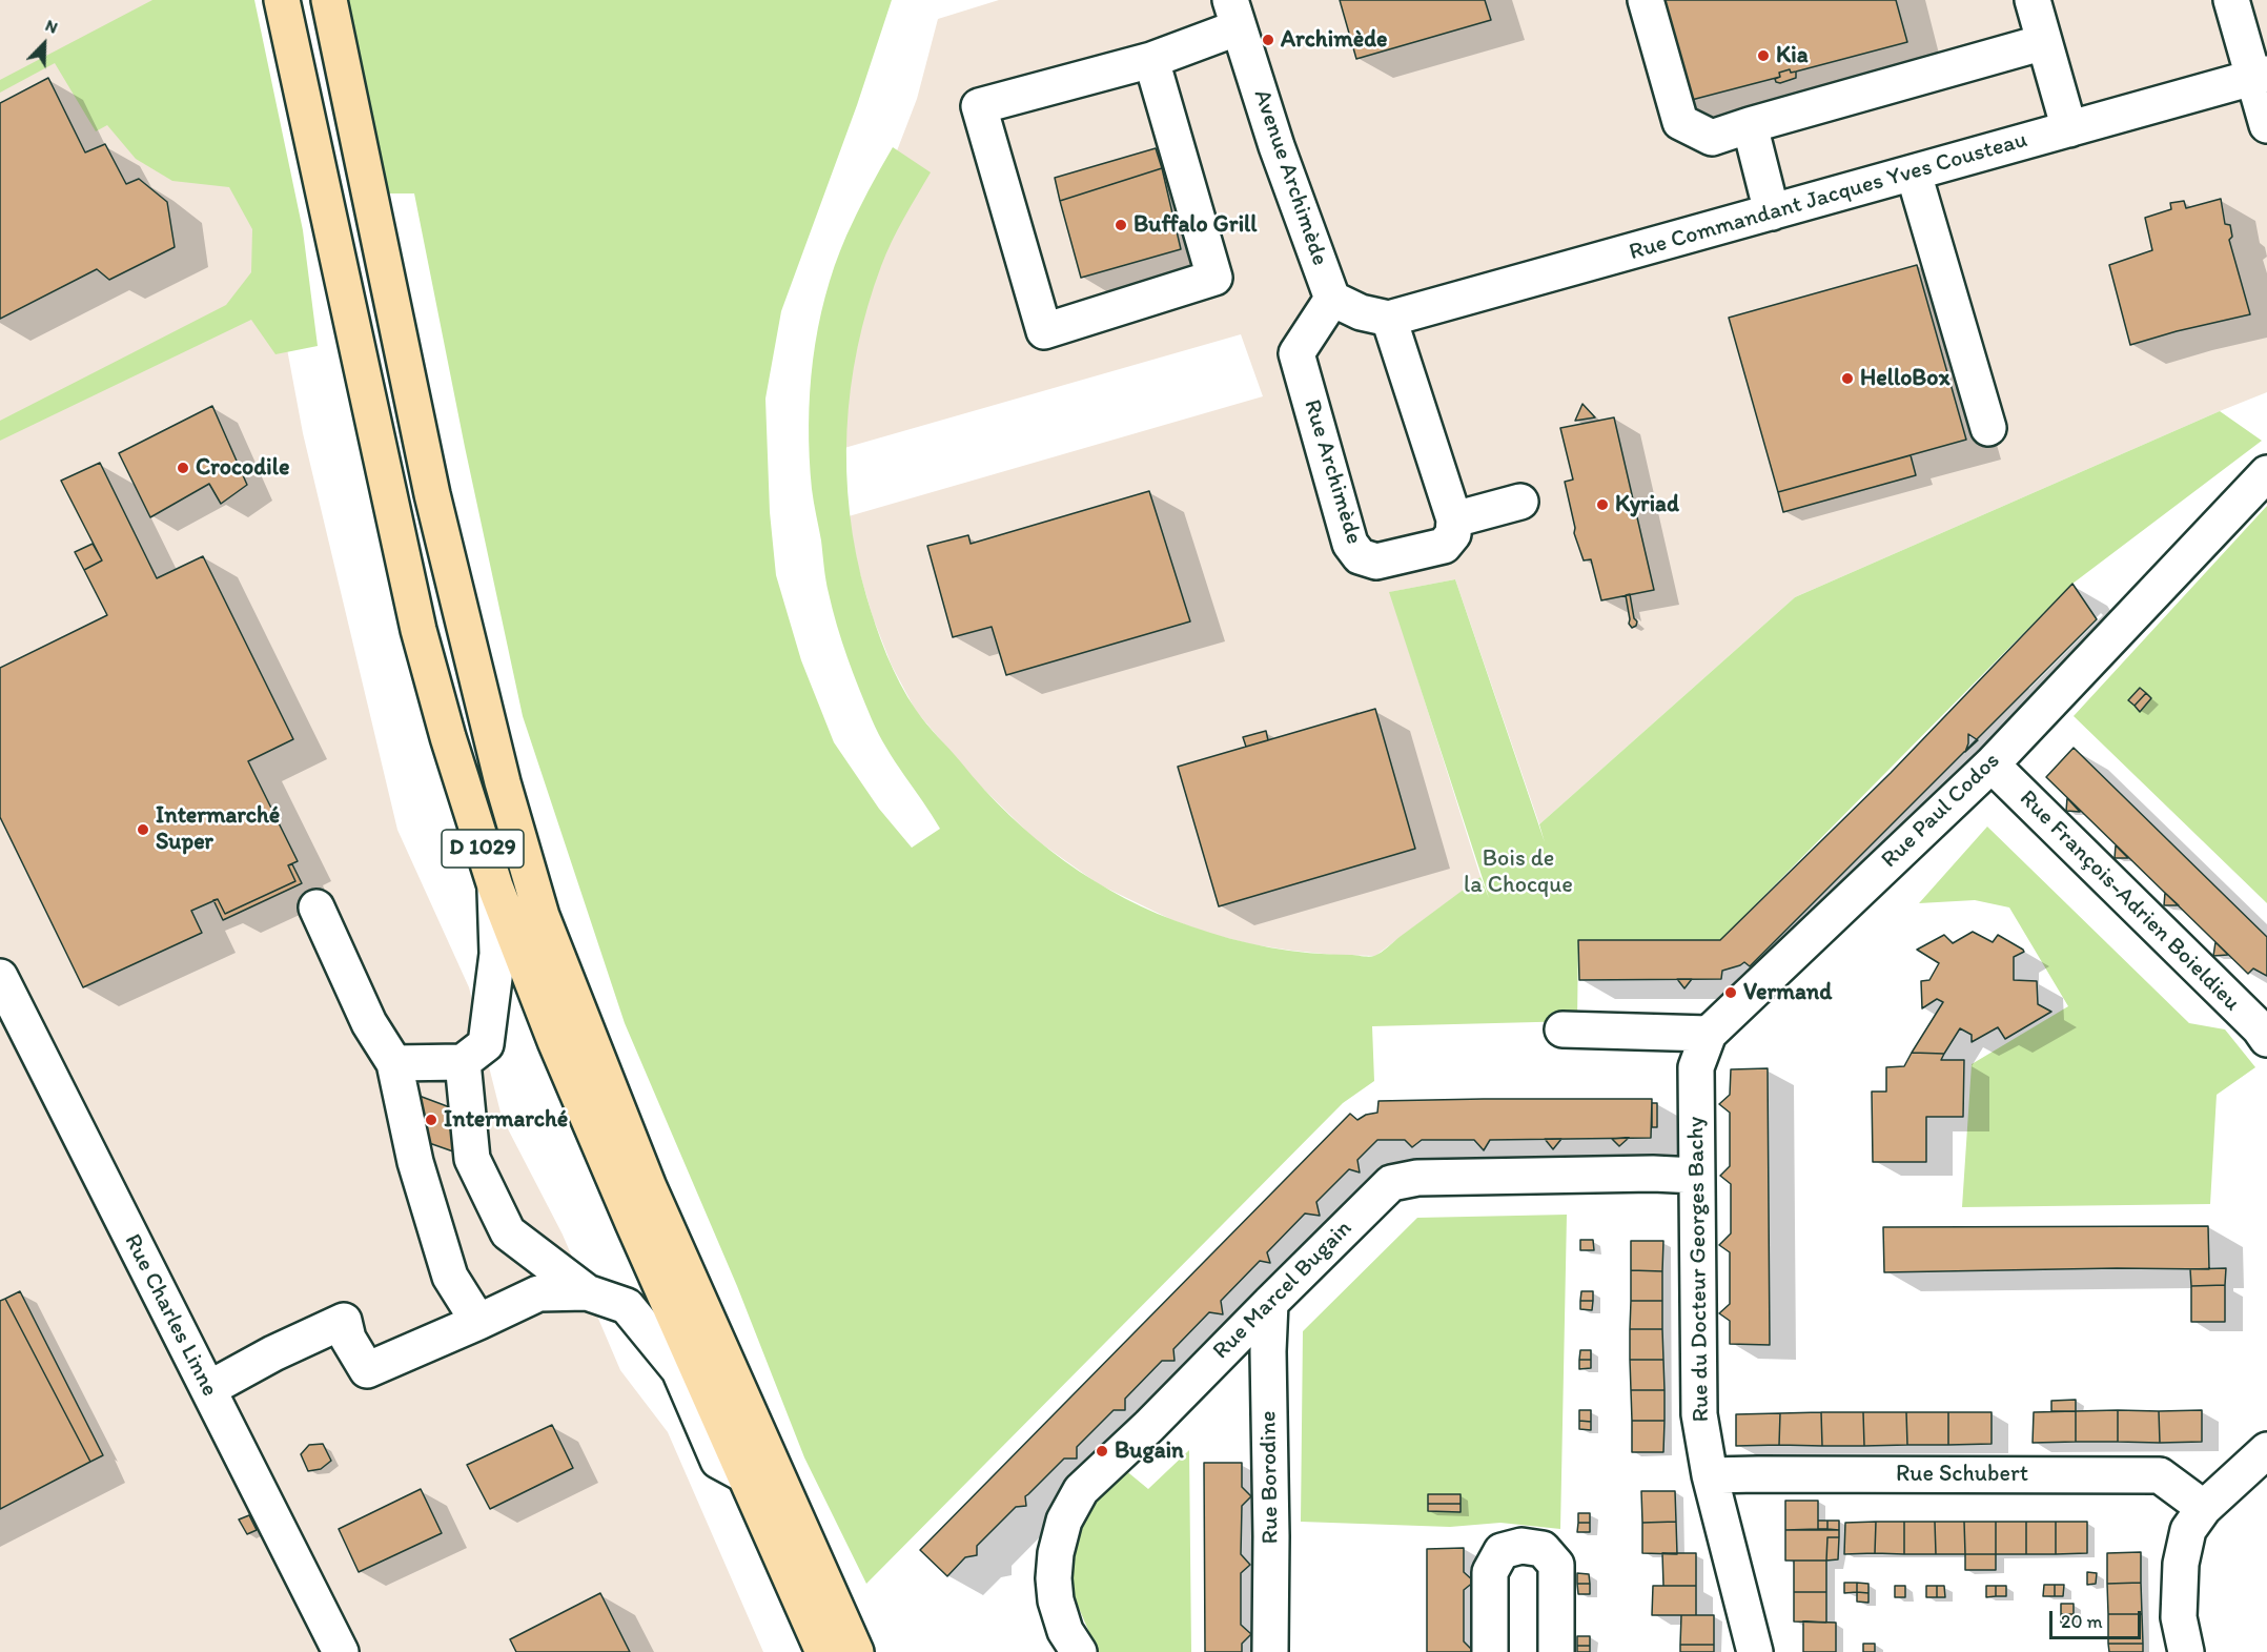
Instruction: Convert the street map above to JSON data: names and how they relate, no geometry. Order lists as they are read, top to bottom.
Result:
{
  "streets": {
    "main road": ["D 1029"],
    "street": [
      "Avenue Archimède",
      "Rue Commandant Jacques Yves Cousteau",
      "Rue Archimède",
      "Rue Paul Codos",
      "Rue François-Adrien Boieldieu",
      "Rue du Docteur Georges Bachy",
      "Rue Marcel Bugain",
      "Rue Charles Linne",
      "Rue Schubert",
      "Rue Borodine"
    ]
  },
  "crossings": [
    ["Avenue Archimède", "Rue Archimède"],
    ["Rue Paul Codos", "Rue François-Adrien Boieldieu"],
    ["Rue Paul Codos", "Rue du Docteur Georges Bachy"],
    ["Rue du Docteur Georges Bachy", "Rue Marcel Bugain"],
    ["Rue du Docteur Georges Bachy", "Rue Schubert"],
    ["Rue Marcel Bugain", "Rue Borodine"]
  ],
  "parks": ["Bois de la Chocque"],
  "places": [
    "Archimède",
    "Kia",
    "Buffalo Grill",
    "HelloBox",
    "Crocodile",
    "Kyriad",
    "Intermarché Super",
    "Vermand",
    "Intermarché",
    "Bugain"
  ],
  "scale_bar": "20 m",
  "north": "top right"
}
